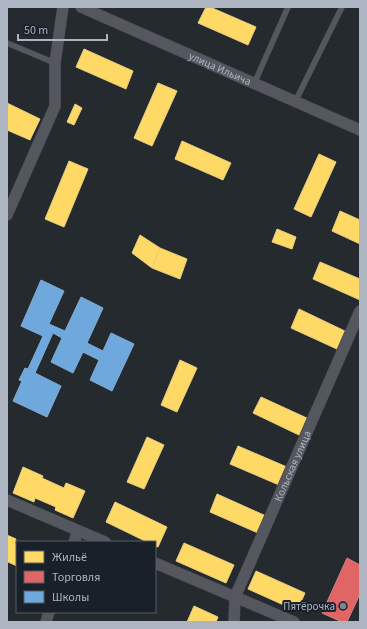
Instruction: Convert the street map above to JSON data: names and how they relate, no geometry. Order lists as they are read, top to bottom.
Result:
{
  "streets": {
    "street": ["улица Ильича", "Кольская улица"]
  },
  "places": ["Пятёрочка"],
  "legend": ["Жильё", "Торговля", "Школы"],
  "scale_bar": "50 m"
}
